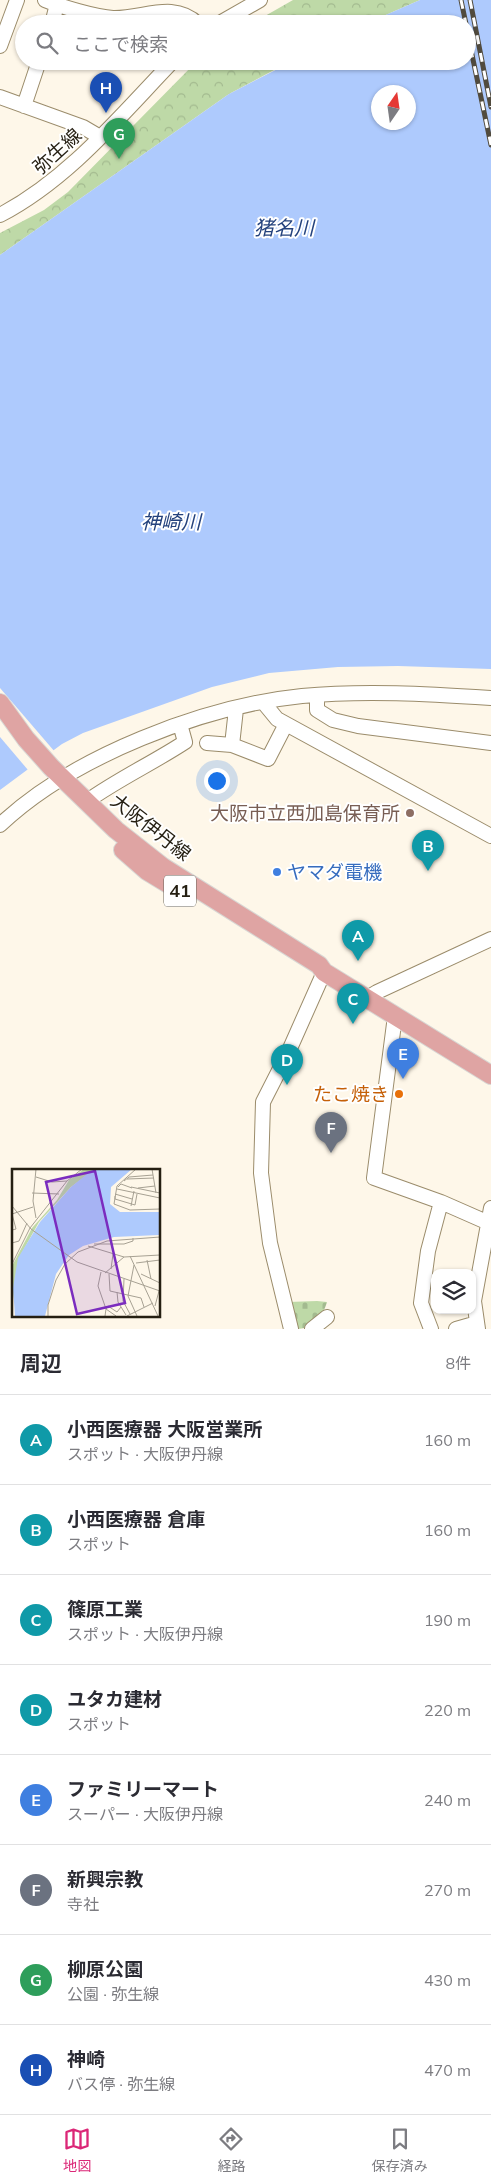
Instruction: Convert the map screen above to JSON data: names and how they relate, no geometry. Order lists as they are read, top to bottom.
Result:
{
  "streets": {
    "main road": ["大阪伊丹線", "41"],
    "street": ["弥生線"]
  },
  "water": ["猪名川", "神崎川"],
  "places": ["大阪市立西加島保育所", "ヤマダ電機", "たこ焼き"],
  "north": "top",
  "page": {
    "search": "ここで検索",
    "pins": [
      "H",
      "G",
      "B",
      "A",
      "C",
      "E",
      "D",
      "F"
    ],
    "heading": ["周辺", "8件"],
    "list": [
      {
        "mark": "A",
        "name": "小西医療器 大阪営業所",
        "note": "スポット · 大阪伊丹線",
        "value": "160 m"
      },
      {
        "mark": "B",
        "name": "小西医療器 倉庫",
        "note": "スポット",
        "value": "160 m"
      },
      {
        "mark": "C",
        "name": "篠原工業",
        "note": "スポット · 大阪伊丹線",
        "value": "190 m"
      },
      {
        "mark": "D",
        "name": "ユタカ建材",
        "note": "スポット",
        "value": "220 m"
      },
      {
        "mark": "E",
        "name": "ファミリーマート",
        "note": "スーパー · 大阪伊丹線",
        "value": "240 m"
      },
      {
        "mark": "F",
        "name": "新興宗教",
        "note": "寺社",
        "value": "270 m"
      },
      {
        "mark": "G",
        "name": "柳原公園",
        "note": "公園 · 弥生線",
        "value": "430 m"
      },
      {
        "mark": "H",
        "name": "神崎",
        "note": "バス停 · 弥生線",
        "value": "470 m"
      }
    ],
    "nav": ["地図", "経路", "保存済み"]
  }
}
